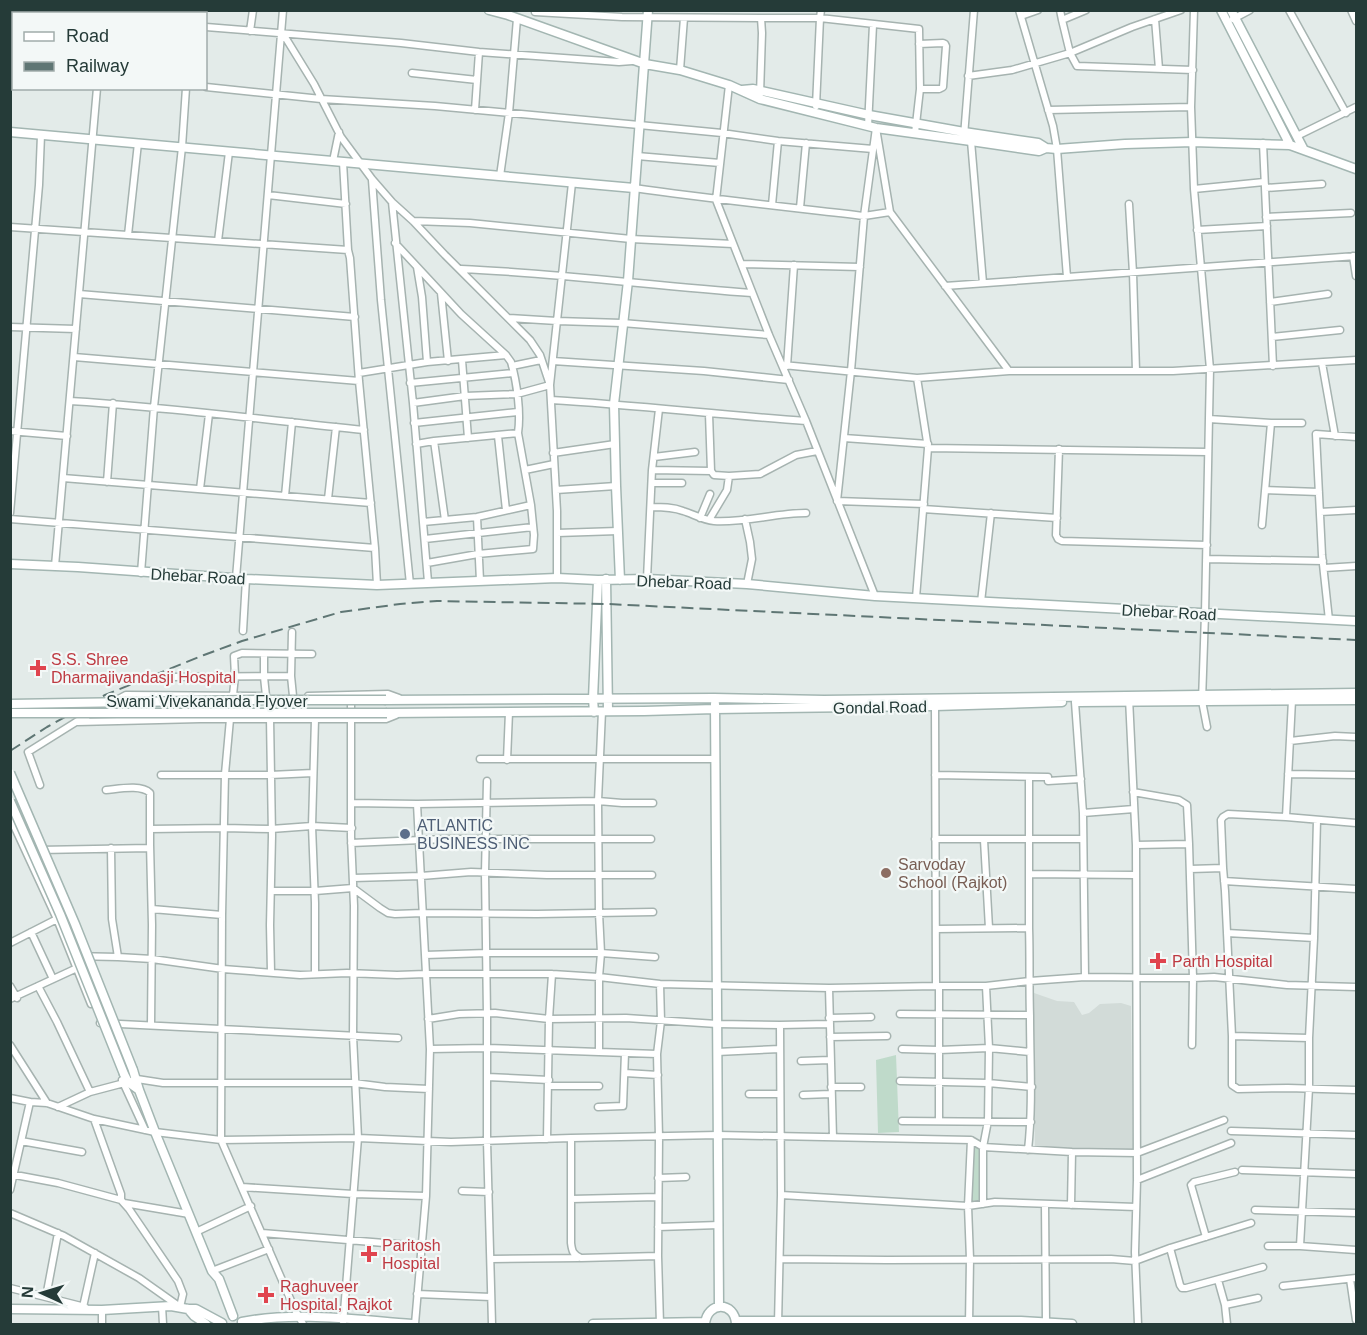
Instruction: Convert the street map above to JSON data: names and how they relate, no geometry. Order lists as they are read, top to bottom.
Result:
{
  "streets": {
    "street": ["Dhebar Road", "Swami Vivekananda Flyover", "Gondal Road"]
  },
  "crossings": [
    ["Swami Vivekananda Flyover", "Gondal Road"]
  ],
  "places": {
    "health": [
      "S.S. Shree Dharmajivandasji Hospital",
      "Parth Hospital",
      "Paritosh Hospital",
      "Raghuveer Hospital, Rajkot"
    ],
    "other": ["ATLANTIC BUSINESS INC", "Sarvoday School (Rajkot)"]
  },
  "legend": ["Road", "Railway"],
  "north": "left"
}
